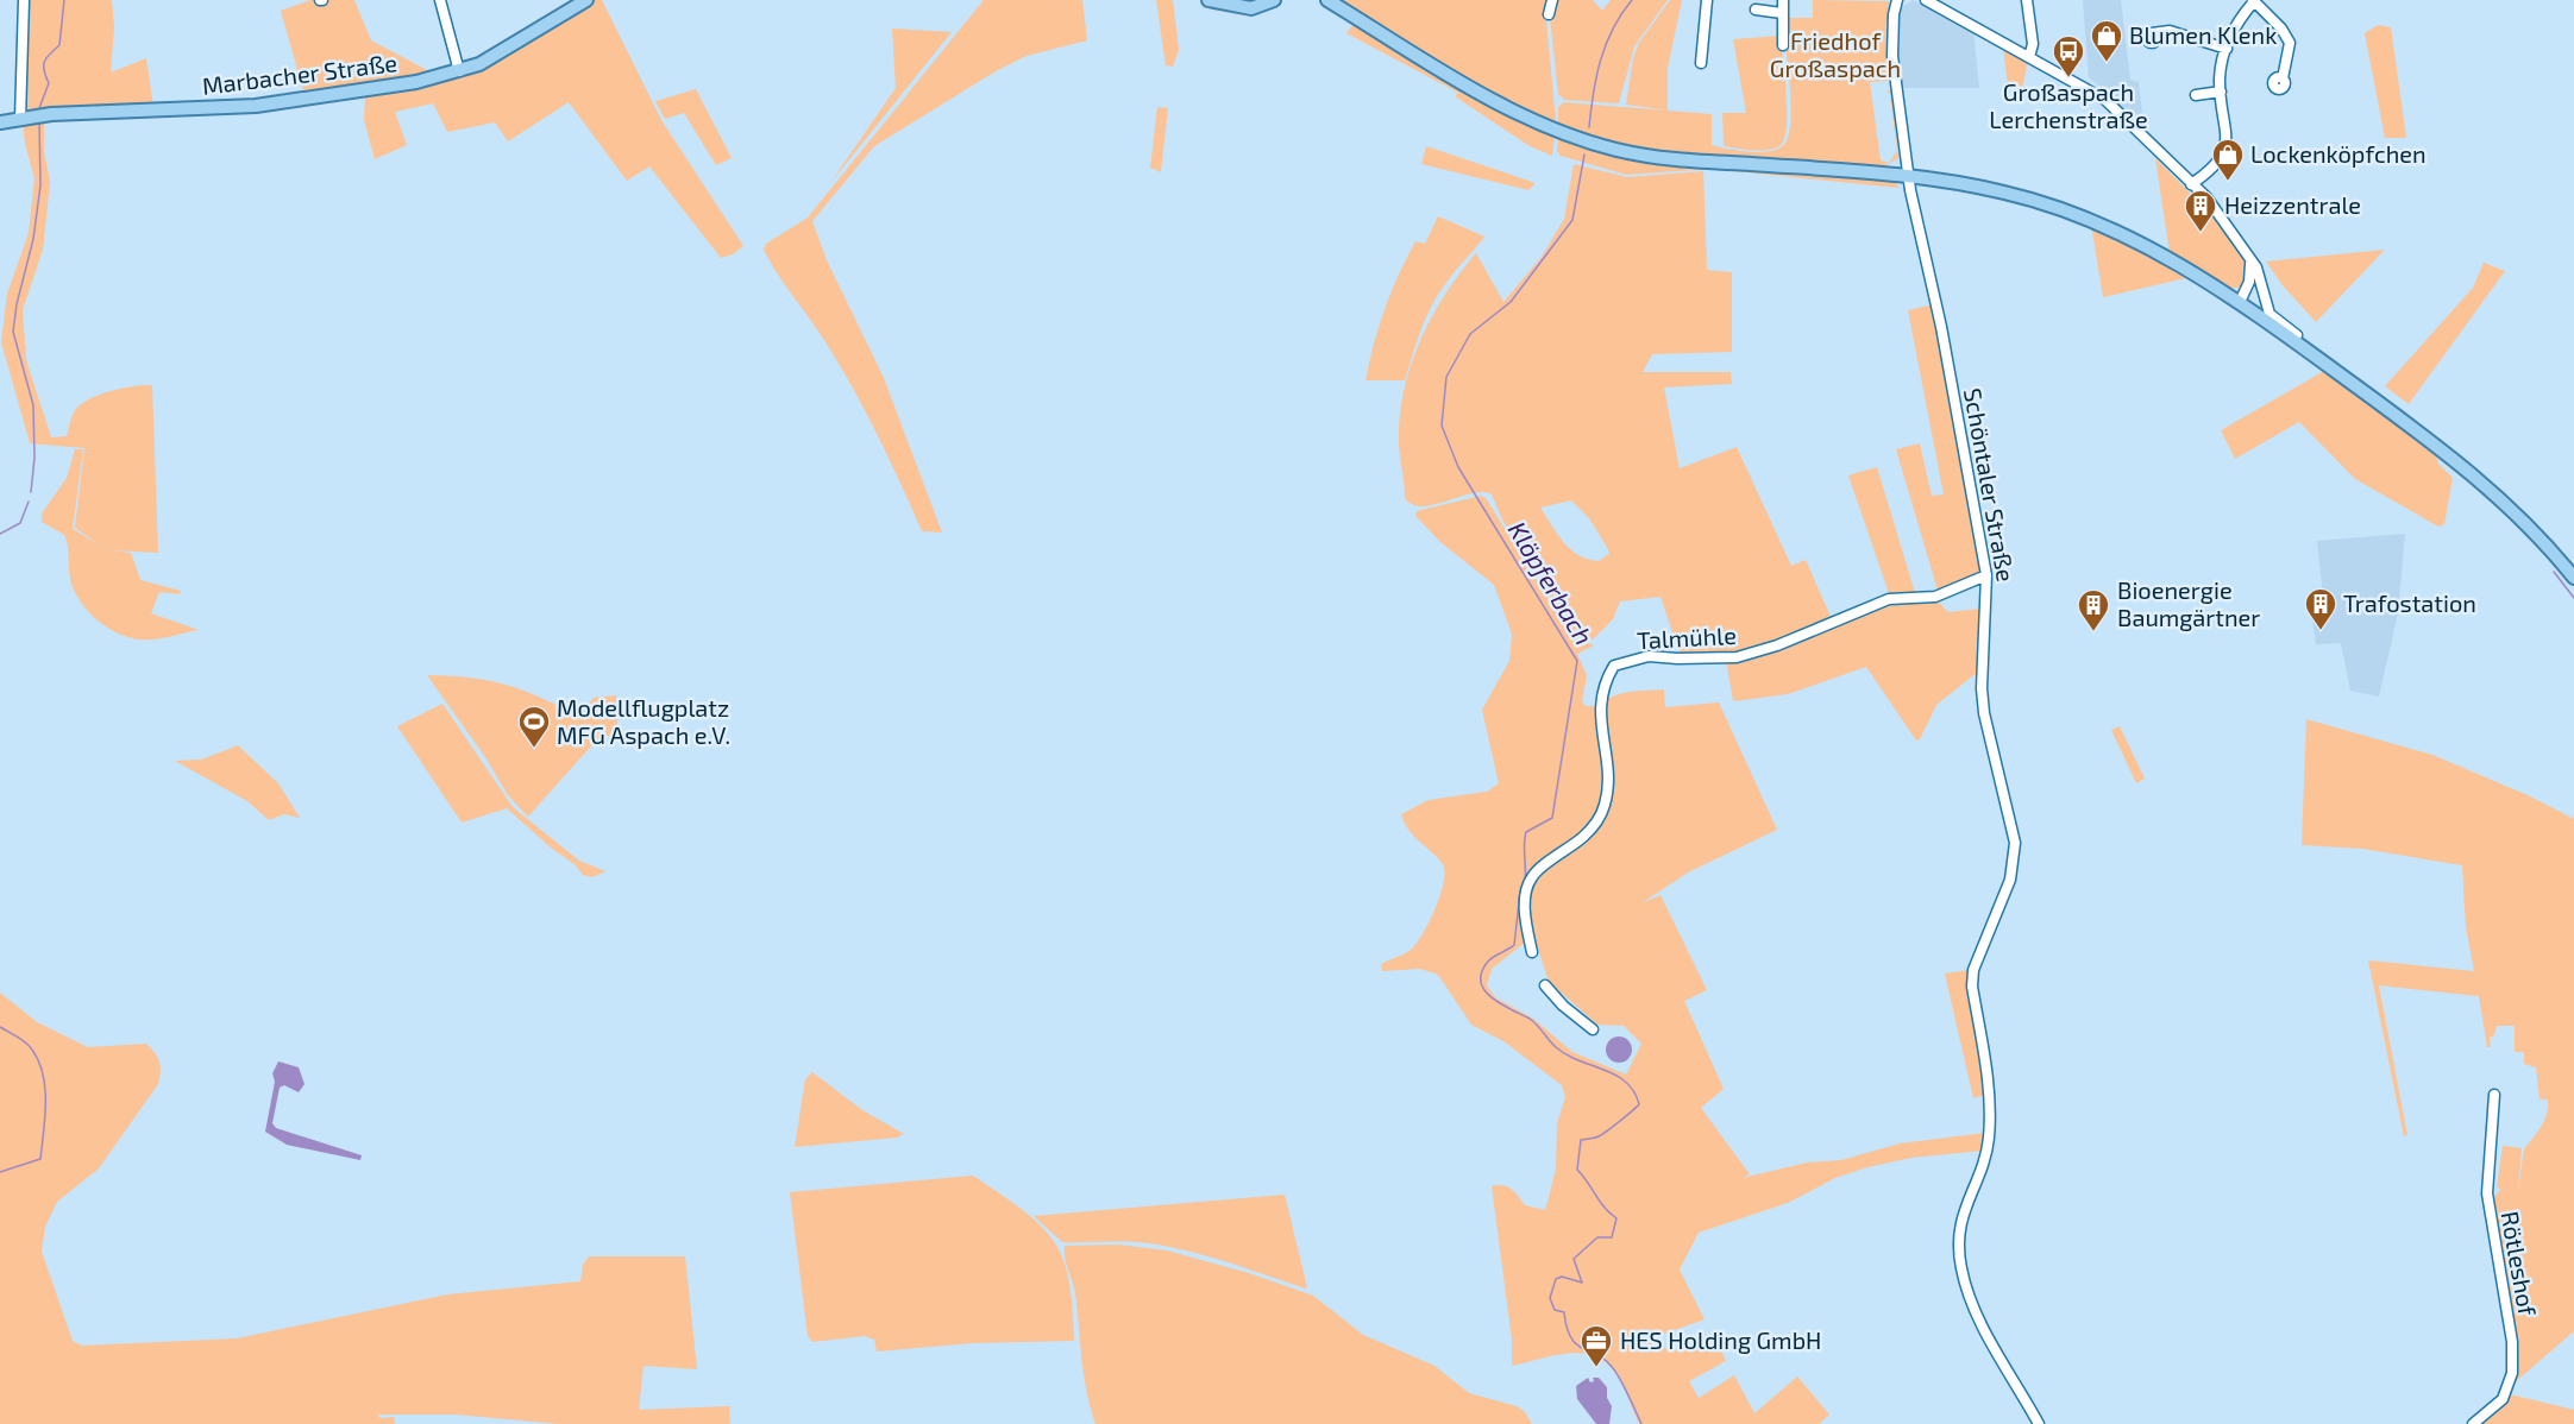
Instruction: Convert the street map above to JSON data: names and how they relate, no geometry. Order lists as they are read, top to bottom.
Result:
{
  "streets": {
    "main road": ["Marbacher Straße"],
    "street": ["Schöntaler Straße", "Talmühle", "Rötleshof"]
  },
  "crossings": [
    ["Schöntaler Straße", "Talmühle"]
  ],
  "water": ["Klöpferbach"],
  "parks": ["Friedhof Großaspach"],
  "places": {
    "shop": ["Blumen Klenk", "Lockenköpfchen"],
    "bus stop": ["Großaspach Lerchenstraße"],
    "building": ["Heizzentrale", "Trafostation", "Bioenergie Baumgärtner"],
    "sports": ["Modellflugplatz MFG Aspach e.V."],
    "office": ["HES Holding GmbH"]
  }
}
